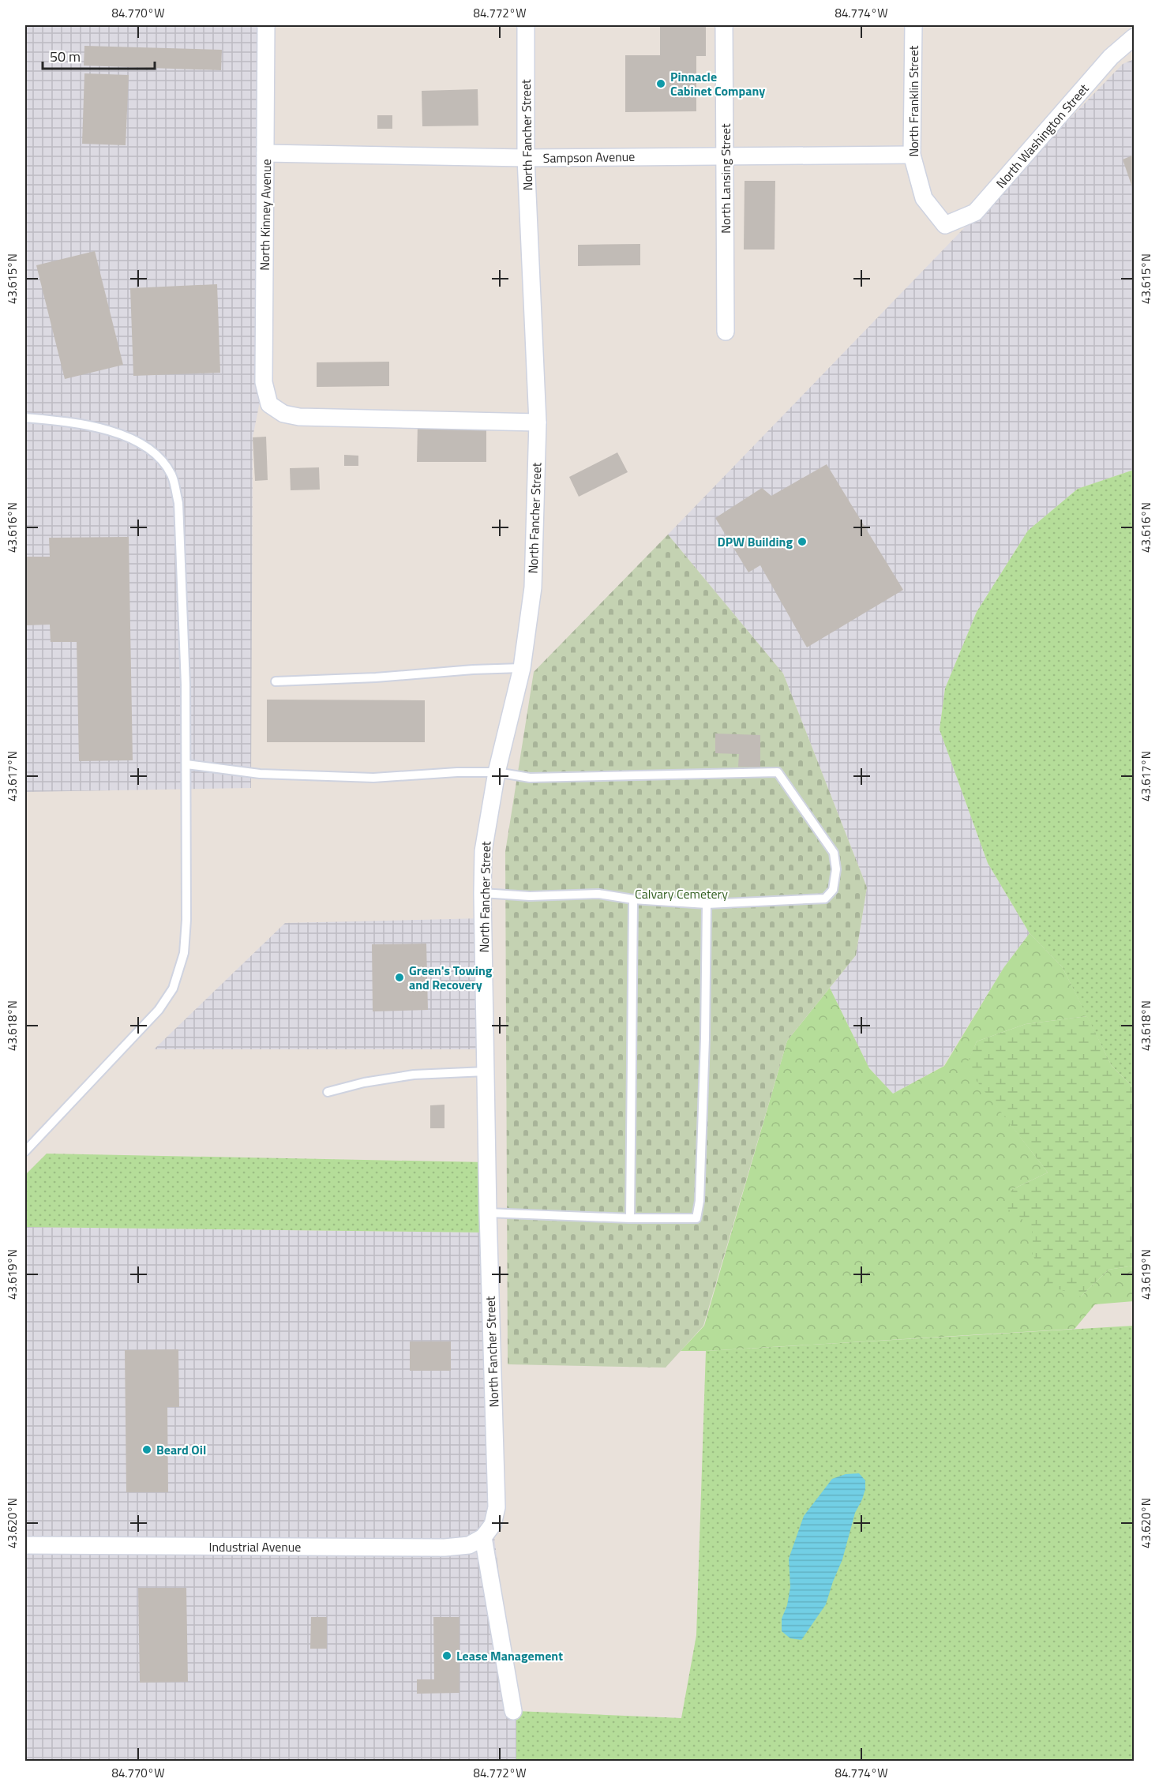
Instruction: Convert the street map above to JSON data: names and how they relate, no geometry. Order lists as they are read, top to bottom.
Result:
{
  "streets": {
    "street": [
      "North Franklin Street",
      "North Fancher Street",
      "North Washington Street",
      "Sampson Avenue",
      "North Lansing Street",
      "North Kinney Avenue",
      "Industrial Avenue"
    ]
  },
  "crossings": [
    ["North Franklin Street", "North Washington Street"],
    ["North Franklin Street", "Sampson Avenue"],
    ["North Fancher Street", "Sampson Avenue"],
    ["North Fancher Street", "North Kinney Avenue"],
    ["North Fancher Street", "Industrial Avenue"],
    ["Sampson Avenue", "North Lansing Street"],
    ["Sampson Avenue", "North Kinney Avenue"]
  ],
  "parks": ["Calvary Cemetery"],
  "places": [
    "Pinnacle Cabinet Company",
    "DPW Building",
    "Green's Towing and Recovery",
    "Beard Oil",
    "Lease Management"
  ],
  "scale_bar": "50 m",
  "coordinates": [
    "84.770°W",
    "84.772°W",
    "84.774°W",
    "43.615°N",
    "43.616°N",
    "43.617°N",
    "43.618°N",
    "43.619°N",
    "43.620°N"
  ]
}
